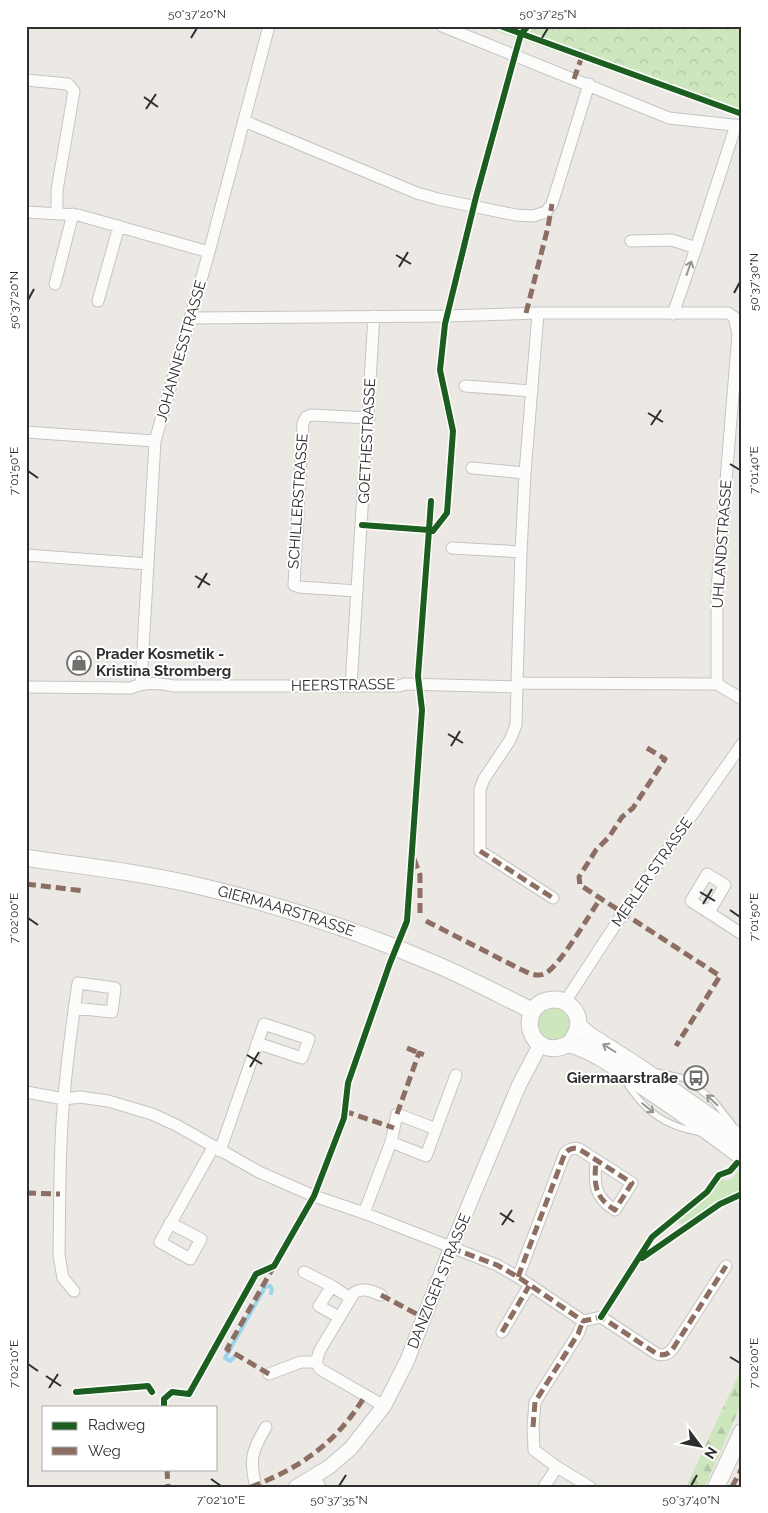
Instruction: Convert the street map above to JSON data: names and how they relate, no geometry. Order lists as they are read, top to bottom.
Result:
{
  "streets": {
    "main road": ["GIERMAARSTRASSE"],
    "street": [
      "JOHANNESSTRASSE",
      "GOETHESTRASSE",
      "SCHILLERSTRASSE",
      "UHLANDSTRASSE",
      "HEERSTRASSE",
      "MERLER STRASSE",
      "DANZIGER STRASSE"
    ]
  },
  "crossings": [
    ["JOHANNESSTRASSE", "HEERSTRASSE"],
    ["GOETHESTRASSE", "SCHILLERSTRASSE"],
    ["GOETHESTRASSE", "HEERSTRASSE"],
    ["UHLANDSTRASSE", "HEERSTRASSE"],
    ["MERLER STRASSE", "GIERMAARSTRASSE"],
    ["MERLER STRASSE", "DANZIGER STRASSE"],
    ["GIERMAARSTRASSE", "DANZIGER STRASSE"]
  ],
  "places": {
    "shop": ["Prader Kosmetik - Kristina Stromberg"],
    "bus stop": ["Giermaarstraße"]
  },
  "legend": ["Radweg", "Weg"],
  "north": "bottom right",
  "coordinates": [
    "50°37'20\"N",
    "50°37'25\"N",
    "50°37'30\"N",
    "7°01'40\"E",
    "7°01'50\"E",
    "7°02'00\"E",
    "7°02'10\"E",
    "50°37'35\"N",
    "50°37'40\"N"
  ]
}
